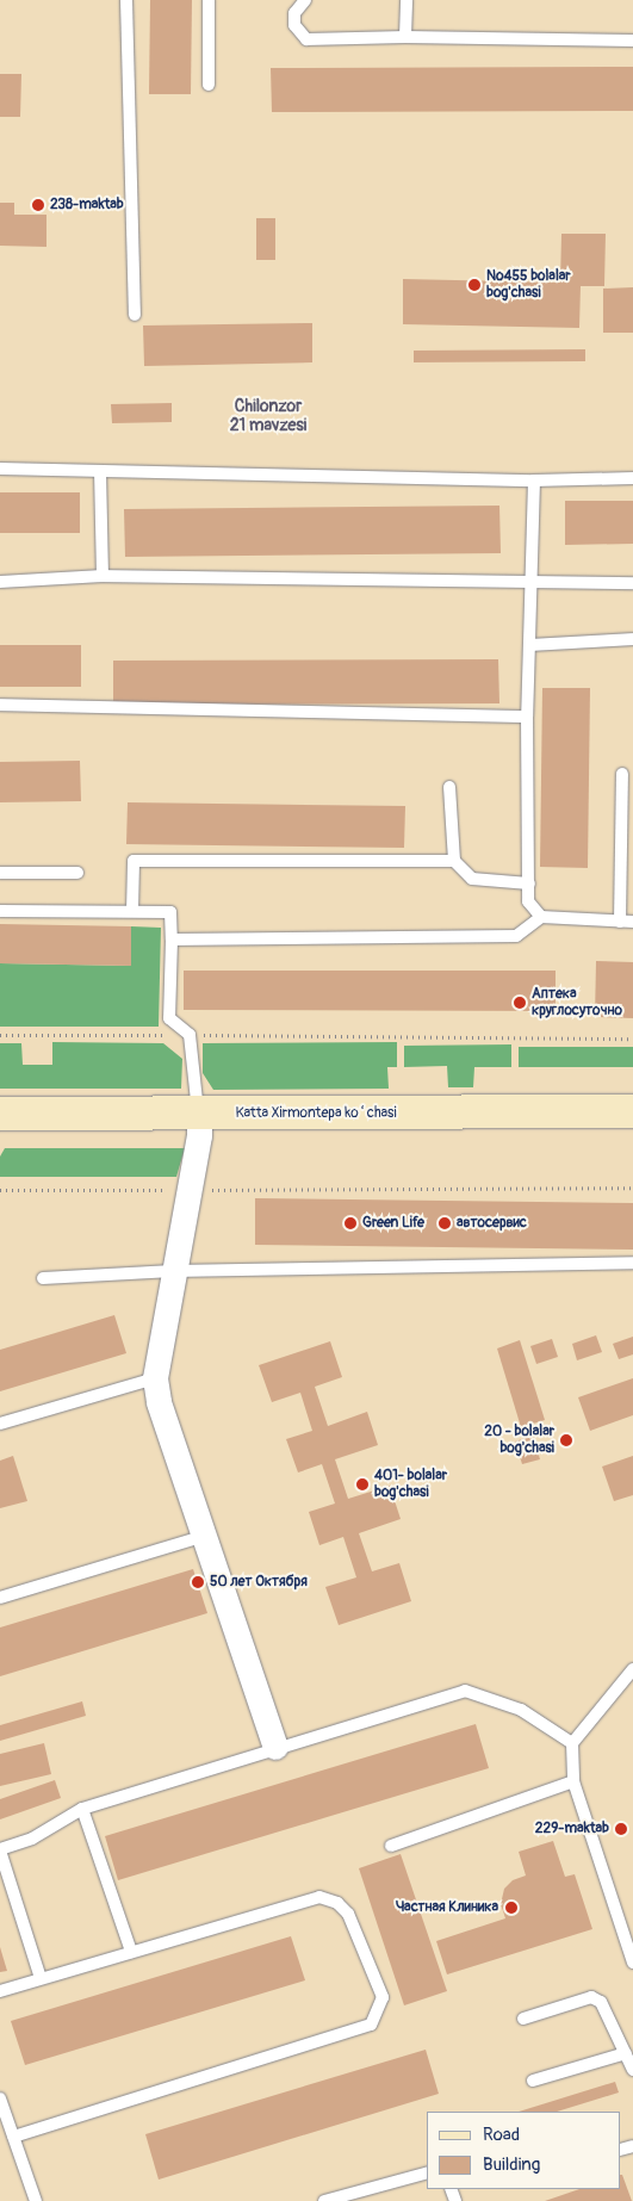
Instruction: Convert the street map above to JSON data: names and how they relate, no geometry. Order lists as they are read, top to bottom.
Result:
{
  "streets": {
    "main road": ["Katta Xirmontepa koʻchasi"]
  },
  "districts": ["Chilonzor 21 mavzesi"],
  "places": [
    "238-maktab",
    "№455 bolalar bog'chasi",
    "Аптека круглосуточно",
    "Green Life",
    "автосервис",
    "20 - bolalar bog'chasi",
    "401- bolalar bog'chasi",
    "50 лет Октября",
    "229-maktab",
    "Частная Клиника"
  ],
  "legend": ["Road", "Building"]
}
